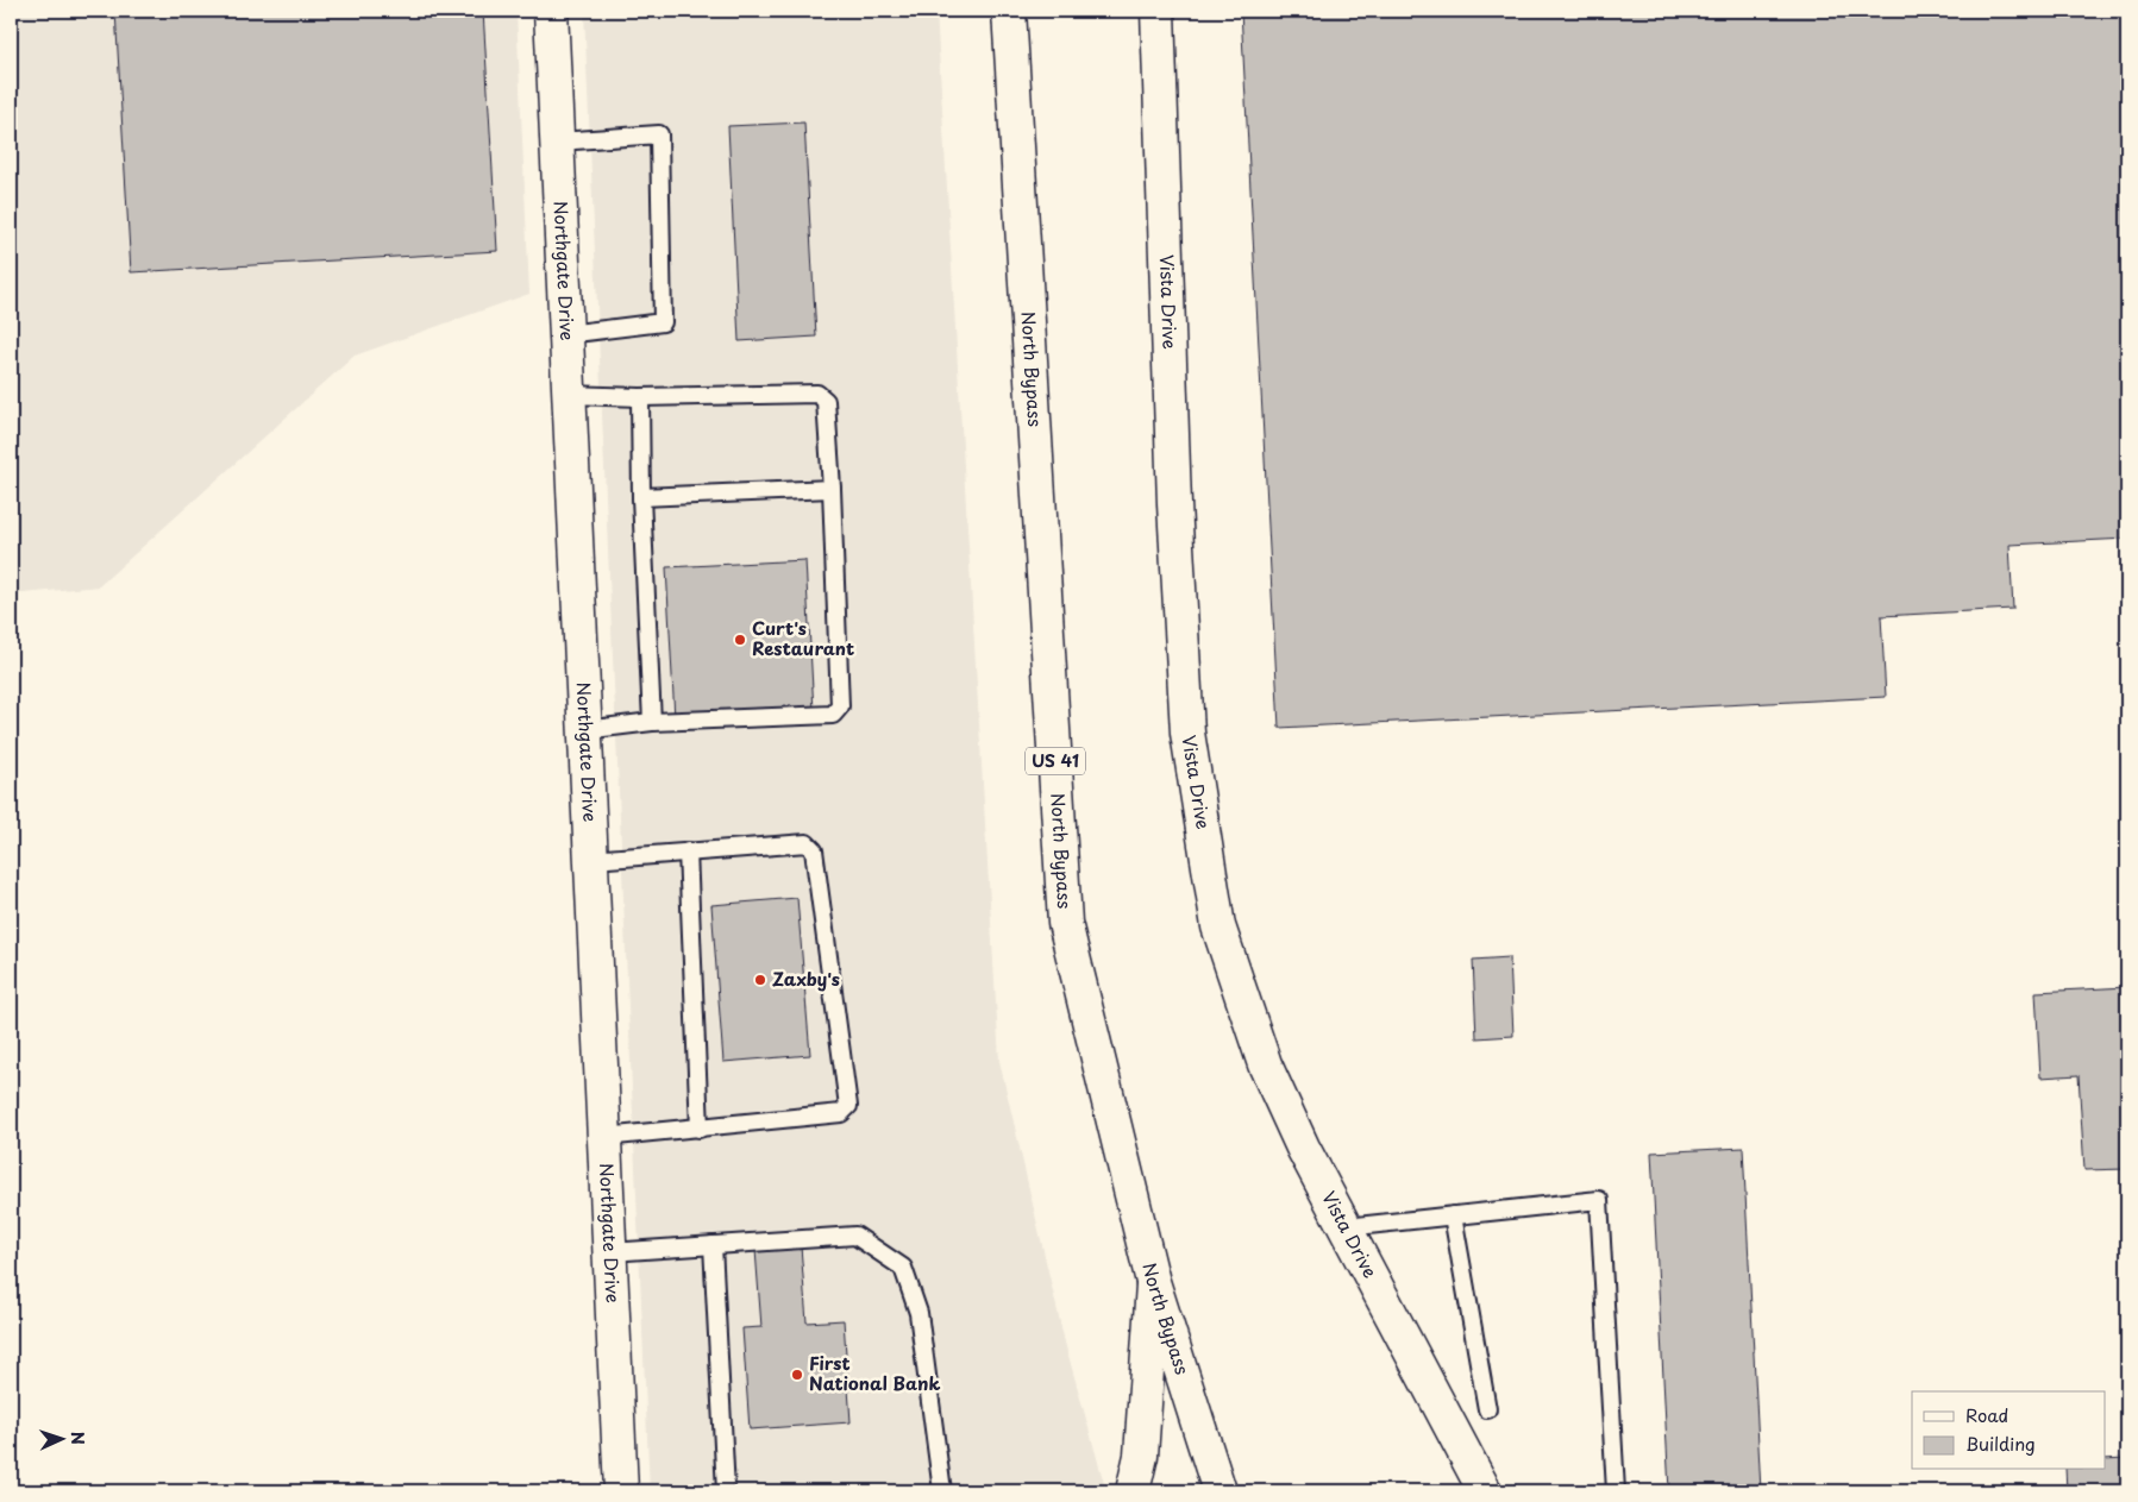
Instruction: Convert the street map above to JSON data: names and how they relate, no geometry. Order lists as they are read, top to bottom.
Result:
{
  "streets": {
    "main road": [
      "Northgate Drive",
      "Vista Drive",
      "North Bypass",
      "US 41"
    ]
  },
  "places": ["Curt's Restaurant", "Zaxby's", "First National Bank"],
  "legend": ["Road", "Building"],
  "north": "right"
}
